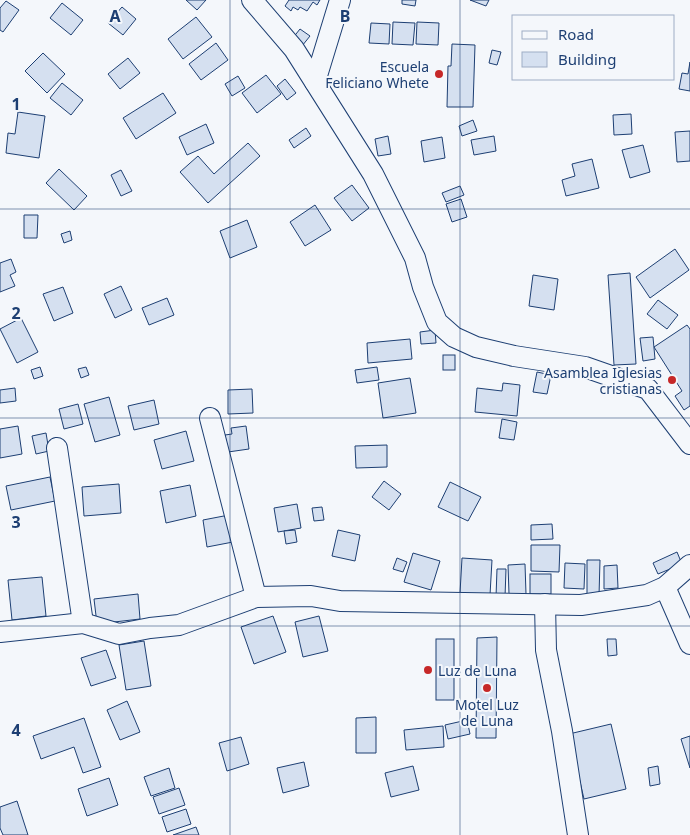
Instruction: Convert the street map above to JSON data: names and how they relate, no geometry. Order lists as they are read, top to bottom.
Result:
{
  "places": [
    "Escuela Feliciano Whete",
    "Asamblea Iglesias cristianas",
    "Luz de Luna",
    "Motel Luz de Luna"
  ],
  "legend": ["Road", "Building"],
  "grid": {
    "columns": ["A", "B"],
    "rows": [
      "1",
      "2",
      "3",
      "4"
    ]
  }
}
